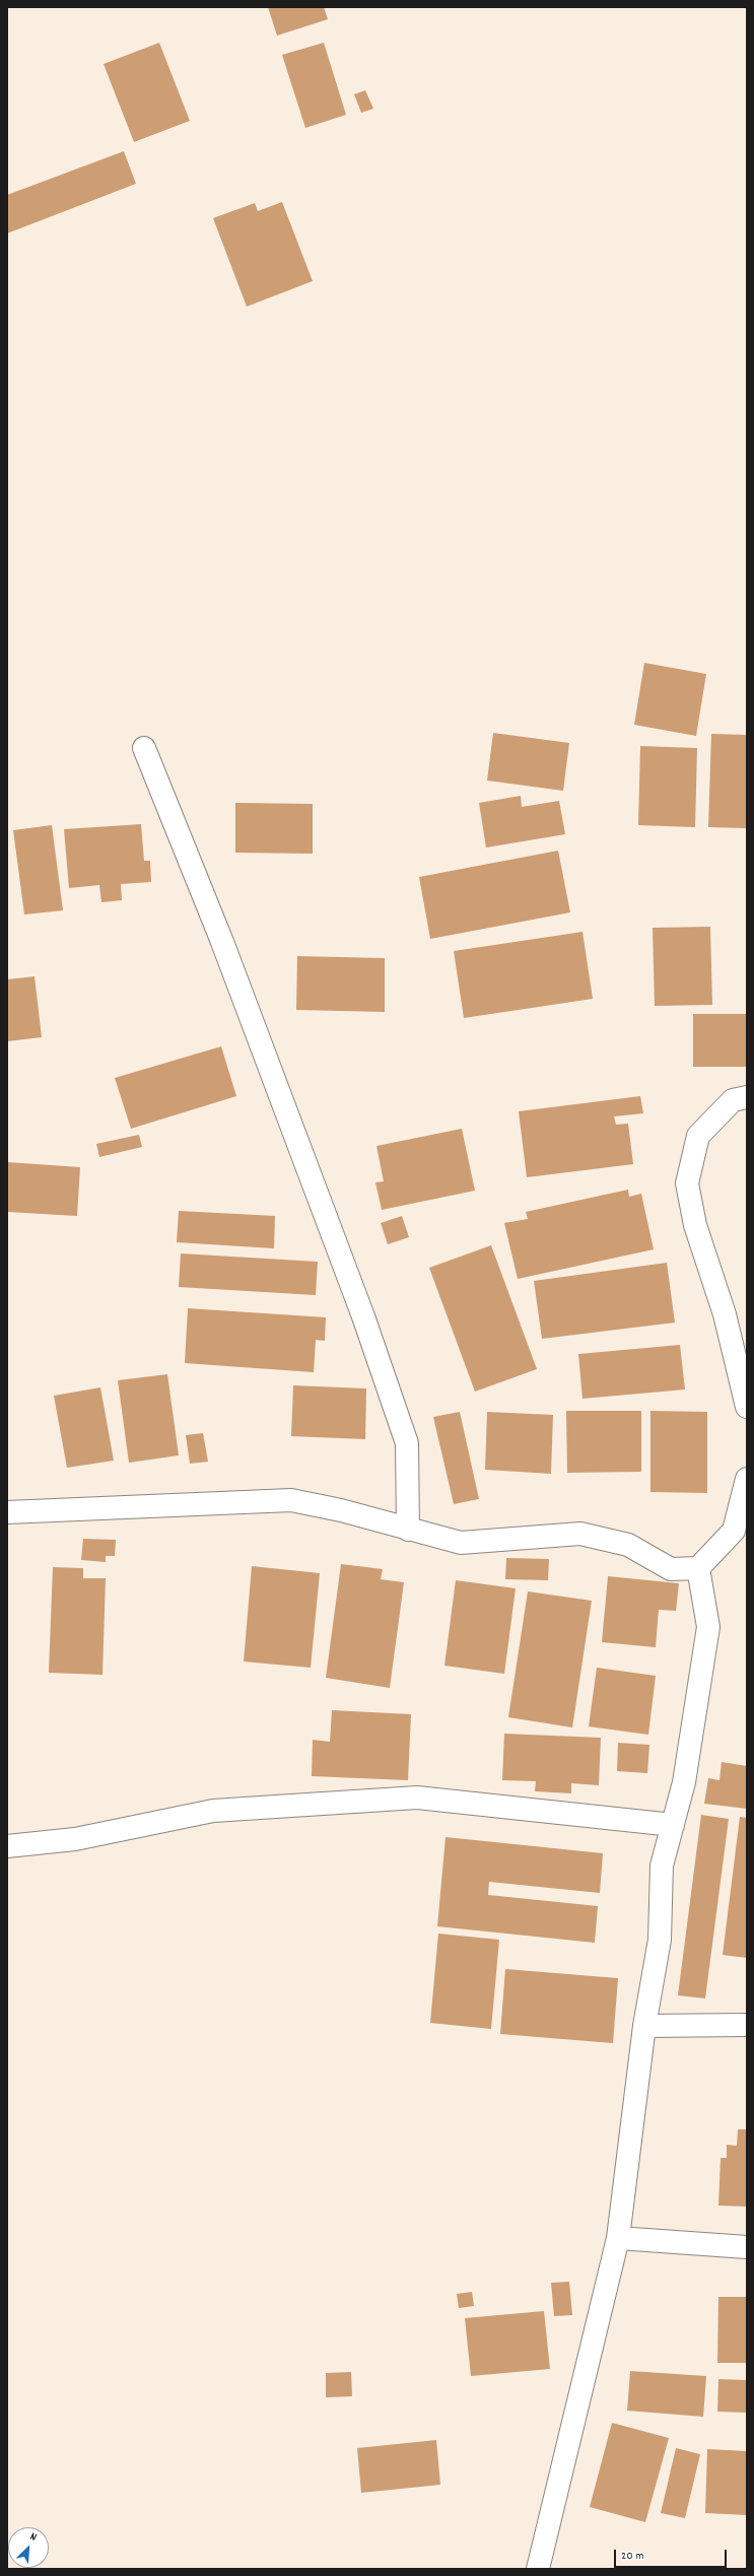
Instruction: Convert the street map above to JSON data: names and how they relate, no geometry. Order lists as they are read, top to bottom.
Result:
{
  "scale_bar": "20 m",
  "north": "top right"
}
